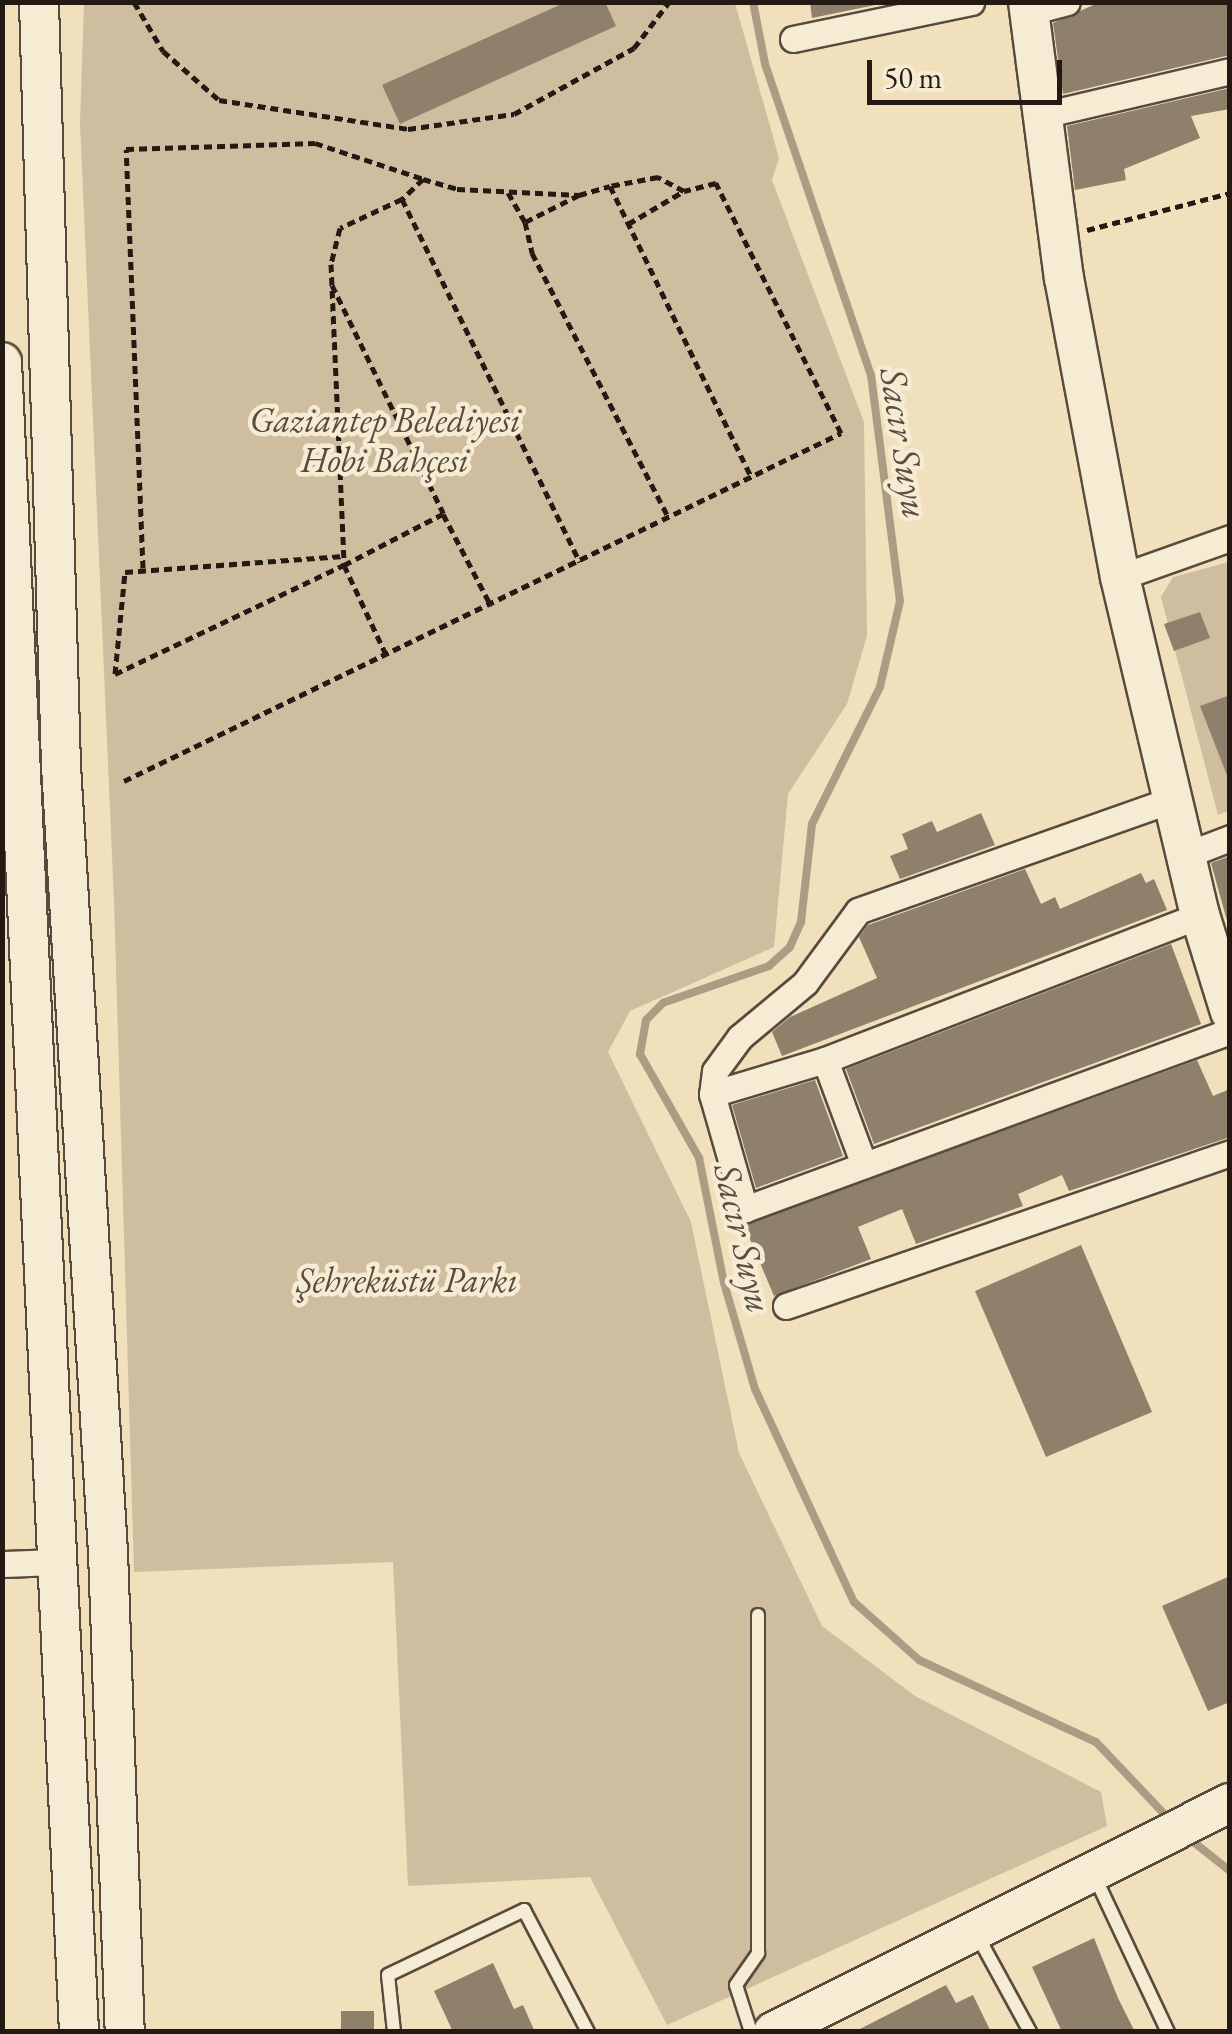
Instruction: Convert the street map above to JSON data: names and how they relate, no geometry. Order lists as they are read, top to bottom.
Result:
{
  "water": ["Sacır Suyu"],
  "parks": ["Gaziantep Belediyesi Hobi Bahçesi", "Şehreküstü Parkı"],
  "scale_bar": "50 m"
}
